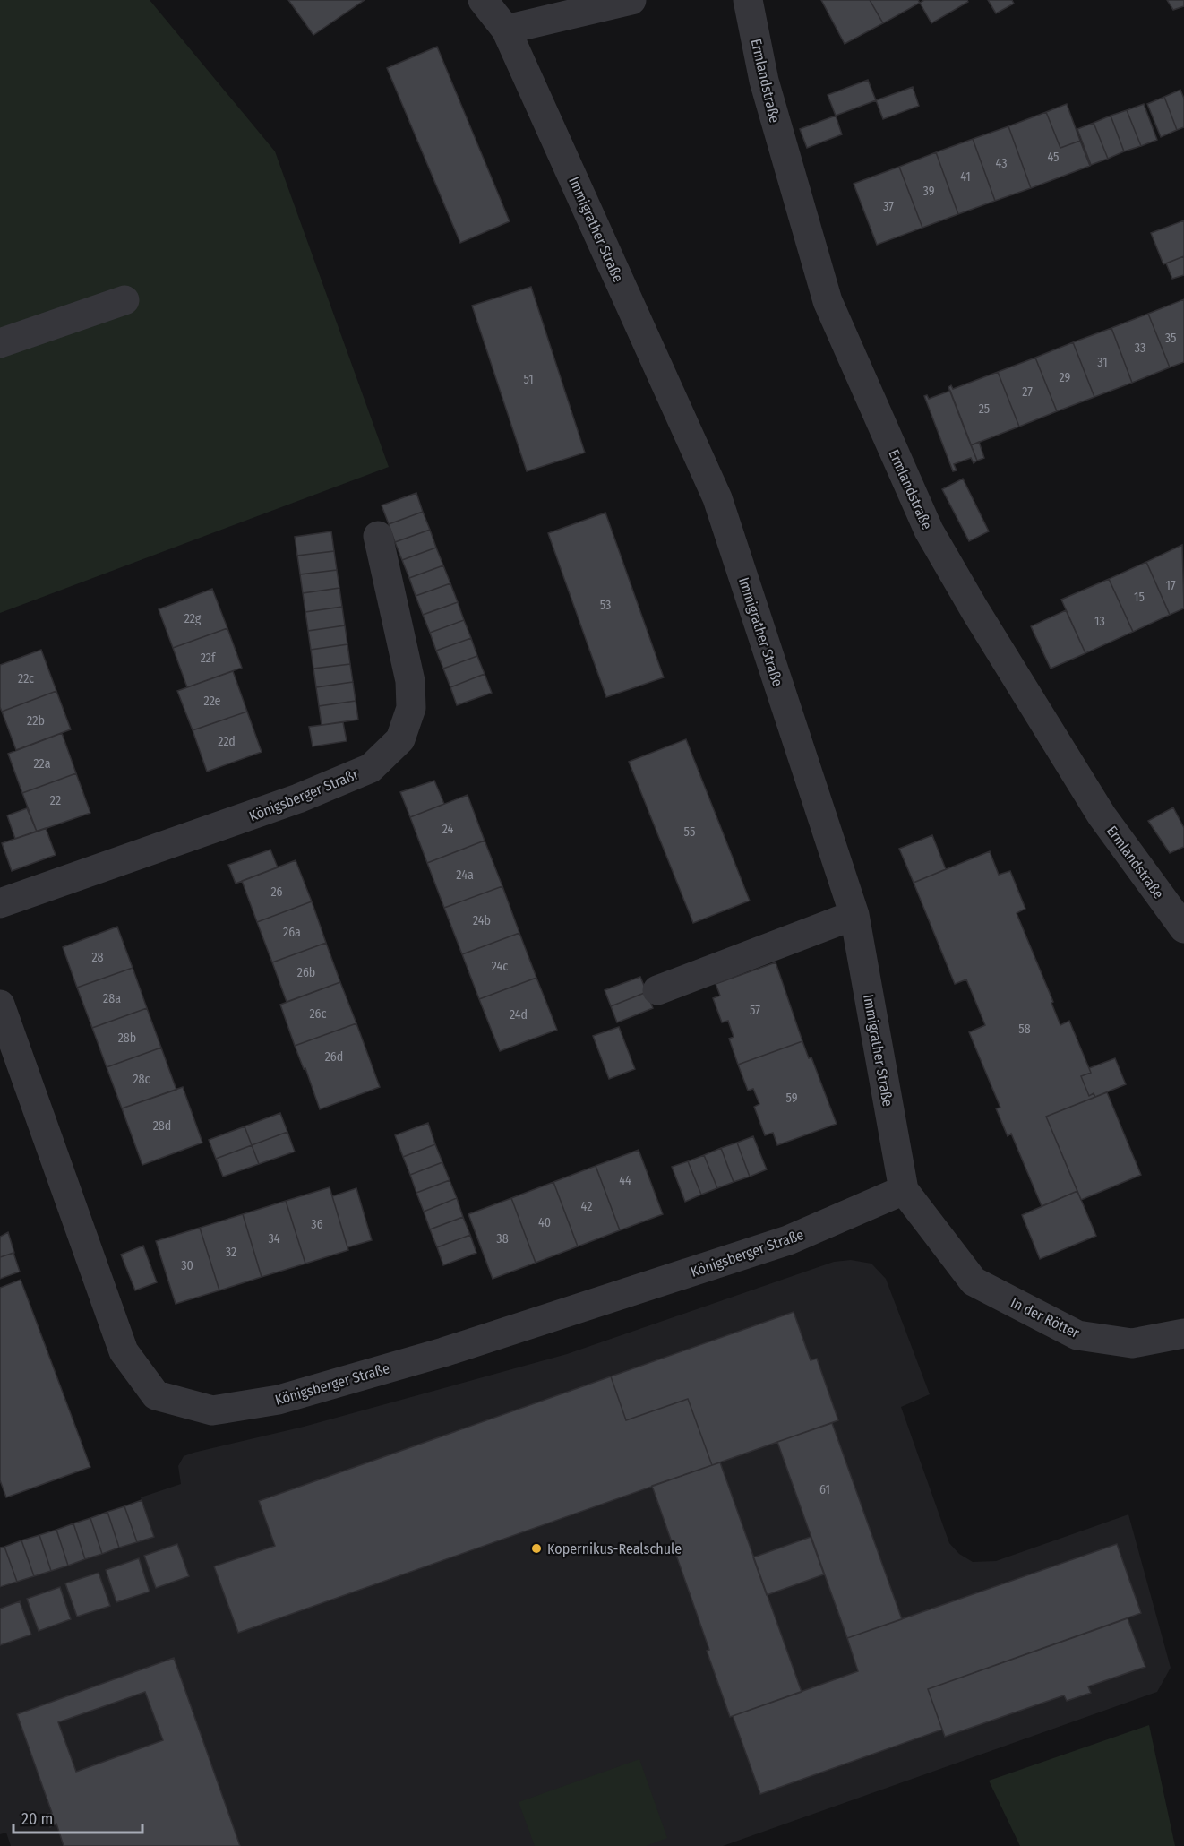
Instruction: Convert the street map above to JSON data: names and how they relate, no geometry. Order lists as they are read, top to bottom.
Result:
{
  "streets": {
    "street": [
      "Ermlandstraße",
      "Immigrather Straße",
      "Königsberger Straßr",
      "Königsberger Straße",
      "In der Rötter"
    ]
  },
  "crossings": [
    ["Immigrather Straße", "Königsberger Straße"],
    ["Immigrather Straße", "In der Rötter"]
  ],
  "places": ["Kopernikus-Realschule"],
  "house_numbers": [
    "45",
    "43",
    "41",
    "39",
    "37",
    "35",
    "33",
    "31",
    "29",
    "51",
    "27",
    "25",
    "17",
    "15",
    "53",
    "22g",
    "13",
    "22f",
    "22c",
    "22e",
    "22b",
    "22d",
    "22a",
    "22",
    "24",
    "55",
    "24a",
    "26",
    "24b",
    "26a",
    "28",
    "24c",
    "26b",
    "28a",
    "57",
    "26c",
    "24d",
    "58",
    "28b",
    "26d",
    "28c",
    "59",
    "28d",
    "44",
    "42",
    "40",
    "36",
    "34",
    "38",
    "32",
    "30",
    "61"
  ],
  "scale_bar": "20 m"
}
